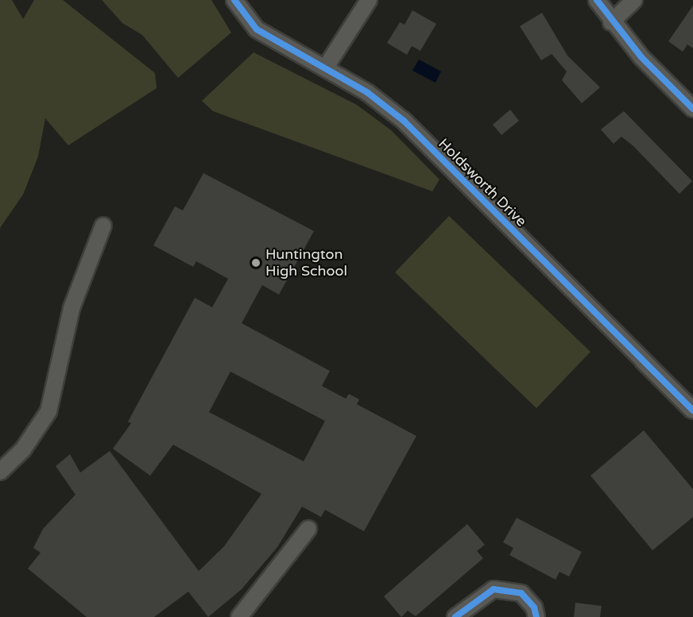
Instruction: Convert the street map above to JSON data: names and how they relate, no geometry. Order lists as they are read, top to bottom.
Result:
{
  "streets": {
    "street": ["Holdsworth Drive"]
  },
  "places": ["Huntington High School"]
}
